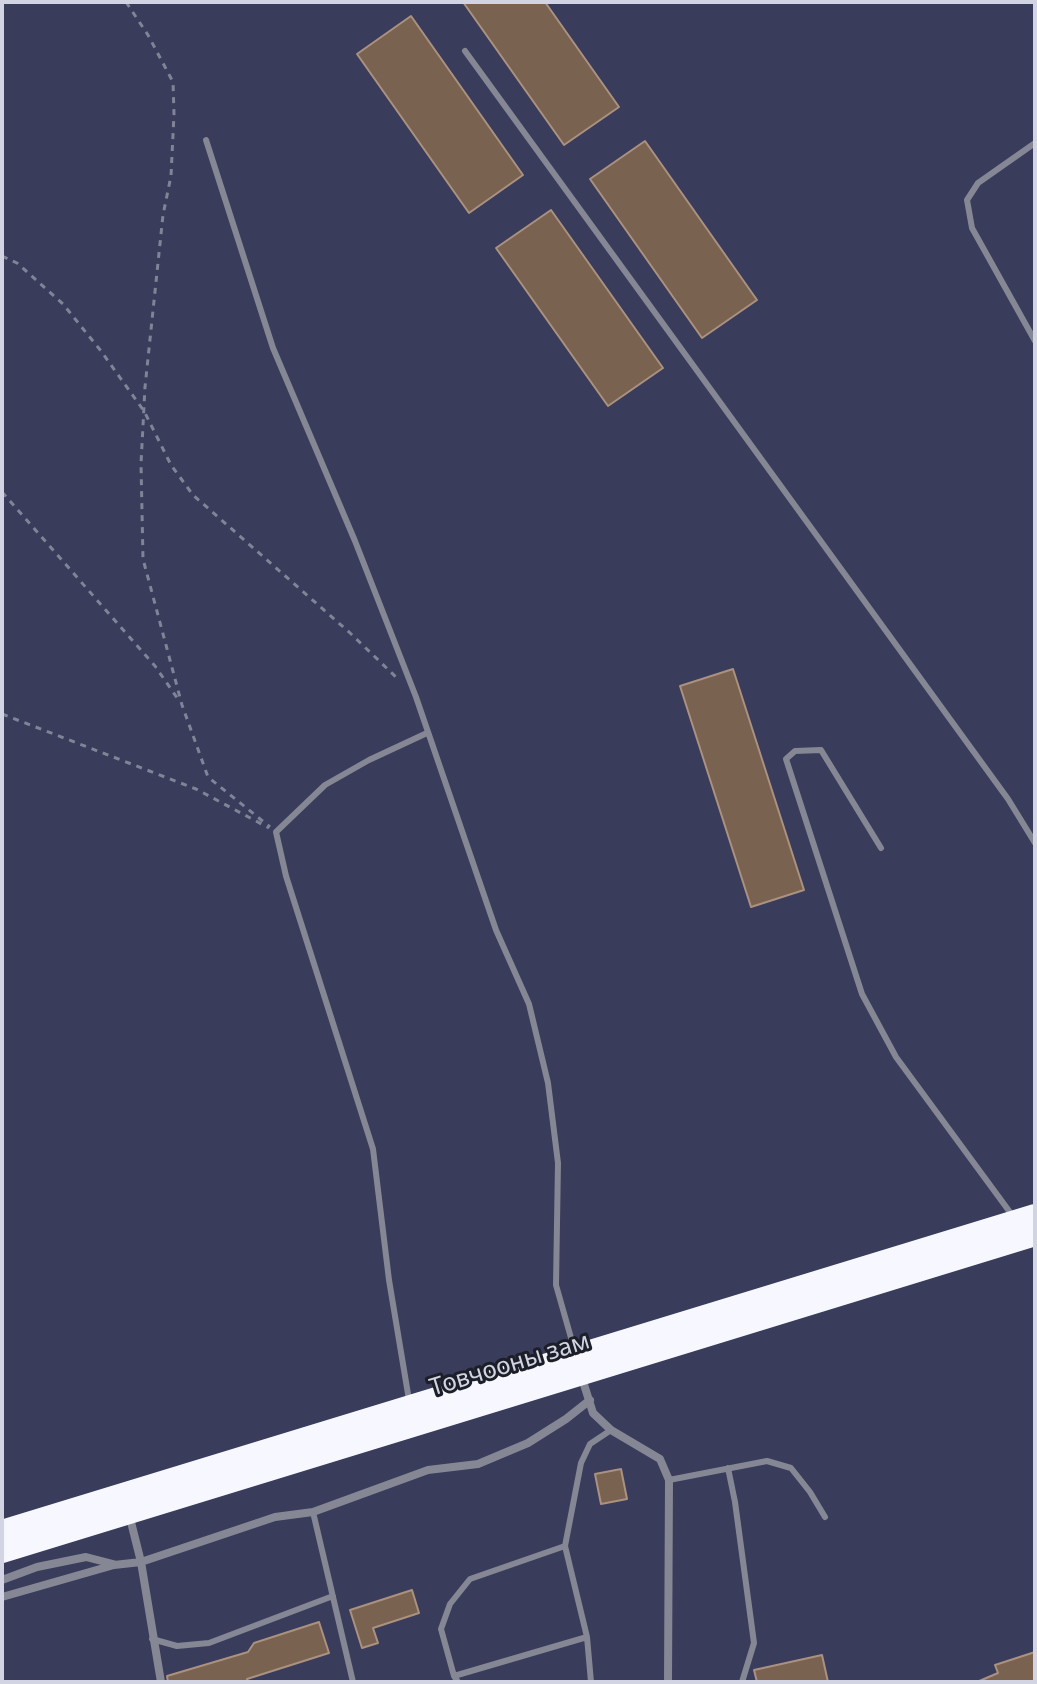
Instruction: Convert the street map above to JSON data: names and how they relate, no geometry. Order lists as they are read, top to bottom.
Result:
{
  "streets": {
    "highway": ["Товчооны зам"]
  }
}
